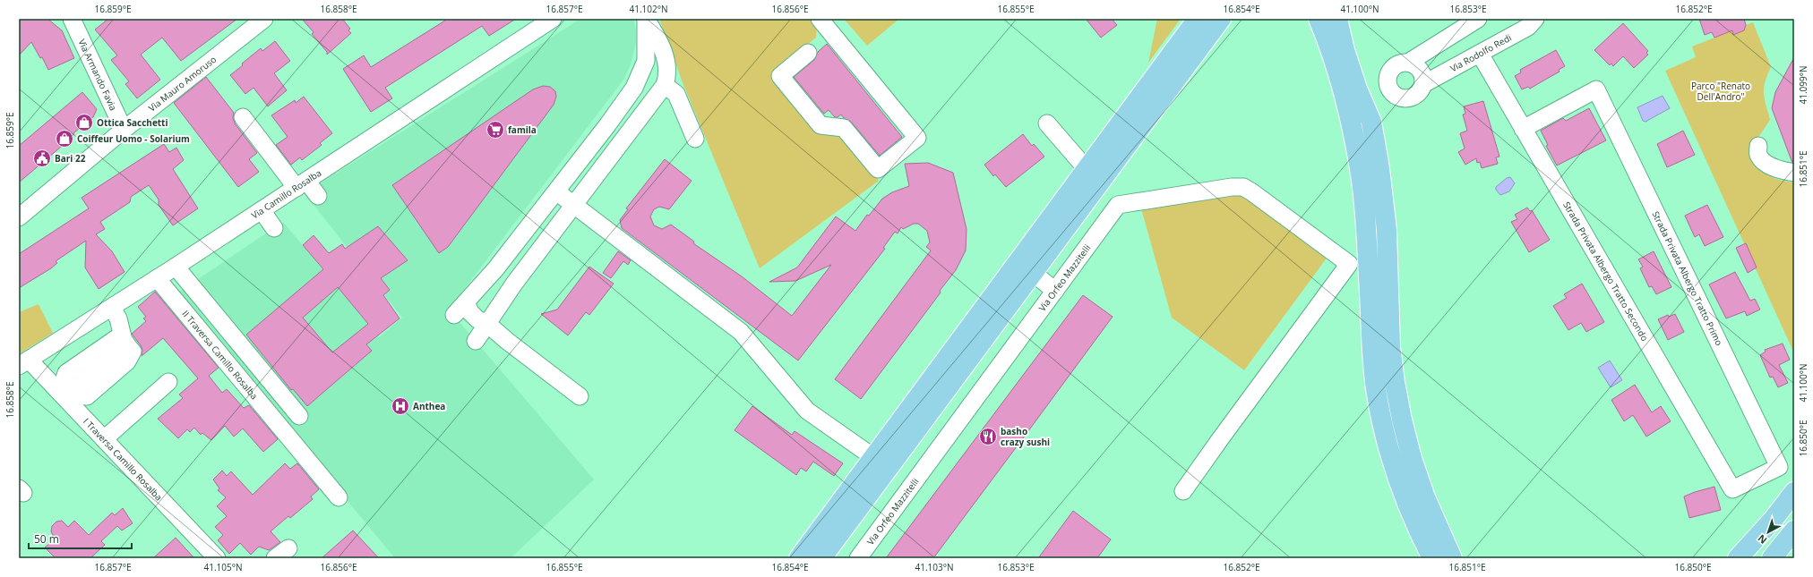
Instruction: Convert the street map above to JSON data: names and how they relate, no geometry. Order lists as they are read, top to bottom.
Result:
{
  "streets": {
    "street": [
      "Via Rodolfo Redi",
      "Via Armando Favia",
      "Via Mauro Amoruso",
      "Via Camillo Rosalba",
      "Strada Privata Albergo Tratto Secondo",
      "Via Orfeo Mazzitelli",
      "Strada Privata Albergo Tratto Primo",
      "II Traversa Camillo Rosalba",
      "I Traversa Camillo Rosalba"
    ]
  },
  "crossings": [
    ["Via Rodolfo Redi", "Strada Privata Albergo Tratto Secondo"],
    ["Via Armando Favia", "Via Mauro Amoruso"],
    ["Via Camillo Rosalba", "II Traversa Camillo Rosalba"],
    ["Via Camillo Rosalba", "I Traversa Camillo Rosalba"],
    ["Strada Privata Albergo Tratto Secondo", "Strada Privata Albergo Tratto Primo"]
  ],
  "parks": ["Parco \"Renato Dell'Andro\""],
  "places": {
    "shop": ["Ottica Sacchetti", "Coiffeur Uomo - Solarium"],
    "supermarket": ["famila"],
    "public building": ["Bari 22"],
    "hospital": ["Anthea"],
    "restaurant": ["basho crazy sushi"]
  },
  "scale_bar": "50 m",
  "north": "bottom left",
  "coordinates": [
    "16.859°E",
    "16.858°E",
    "16.857°E",
    "41.102°N",
    "16.856°E",
    "16.855°E",
    "16.854°E",
    "41.100°N",
    "16.853°E",
    "16.852°E",
    "41.099°N",
    "16.851°E",
    "16.850°E",
    "41.105°N",
    "41.103°N"
  ]
}
